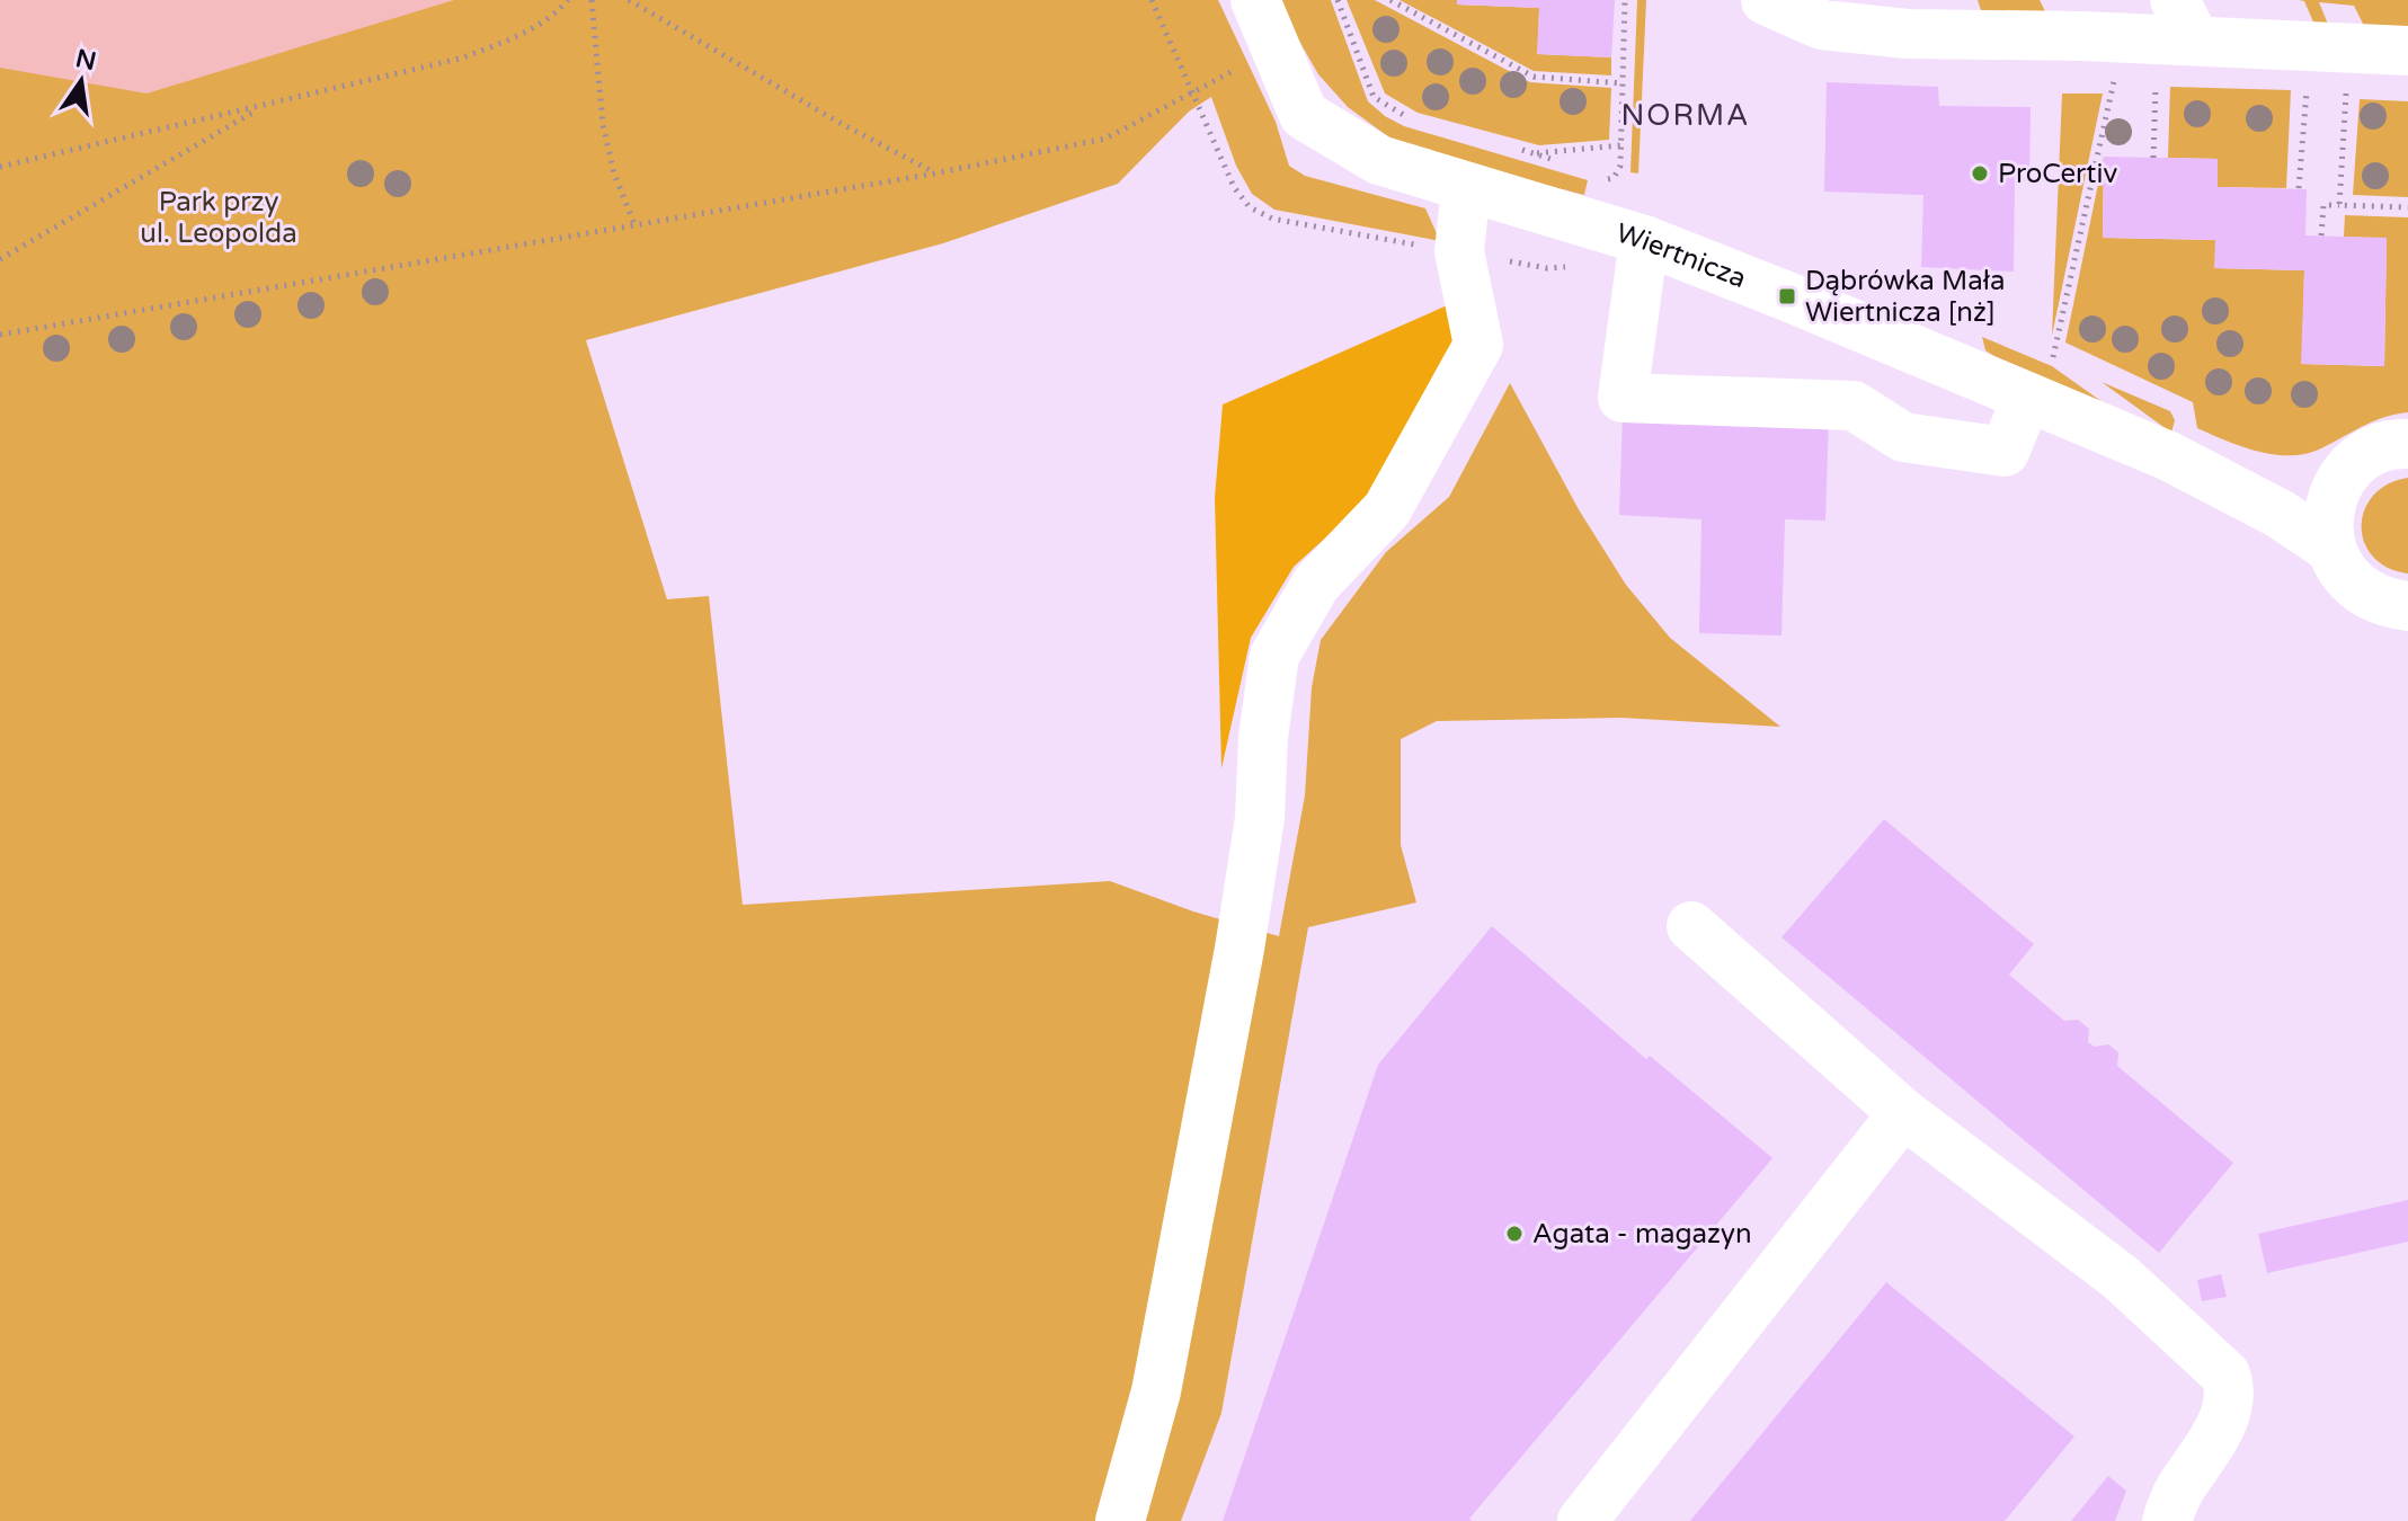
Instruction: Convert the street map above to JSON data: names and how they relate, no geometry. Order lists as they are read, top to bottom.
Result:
{
  "streets": {
    "street": ["Wiertnicza"]
  },
  "districts": ["NORMA"],
  "parks": ["Park przy ul. Leopolda"],
  "places": {
    "other": ["ProCertiv", "Agata - magazyn"],
    "transit": ["Dąbrówka Mała Wiertnicza [nż]"]
  },
  "north": "top"
}
